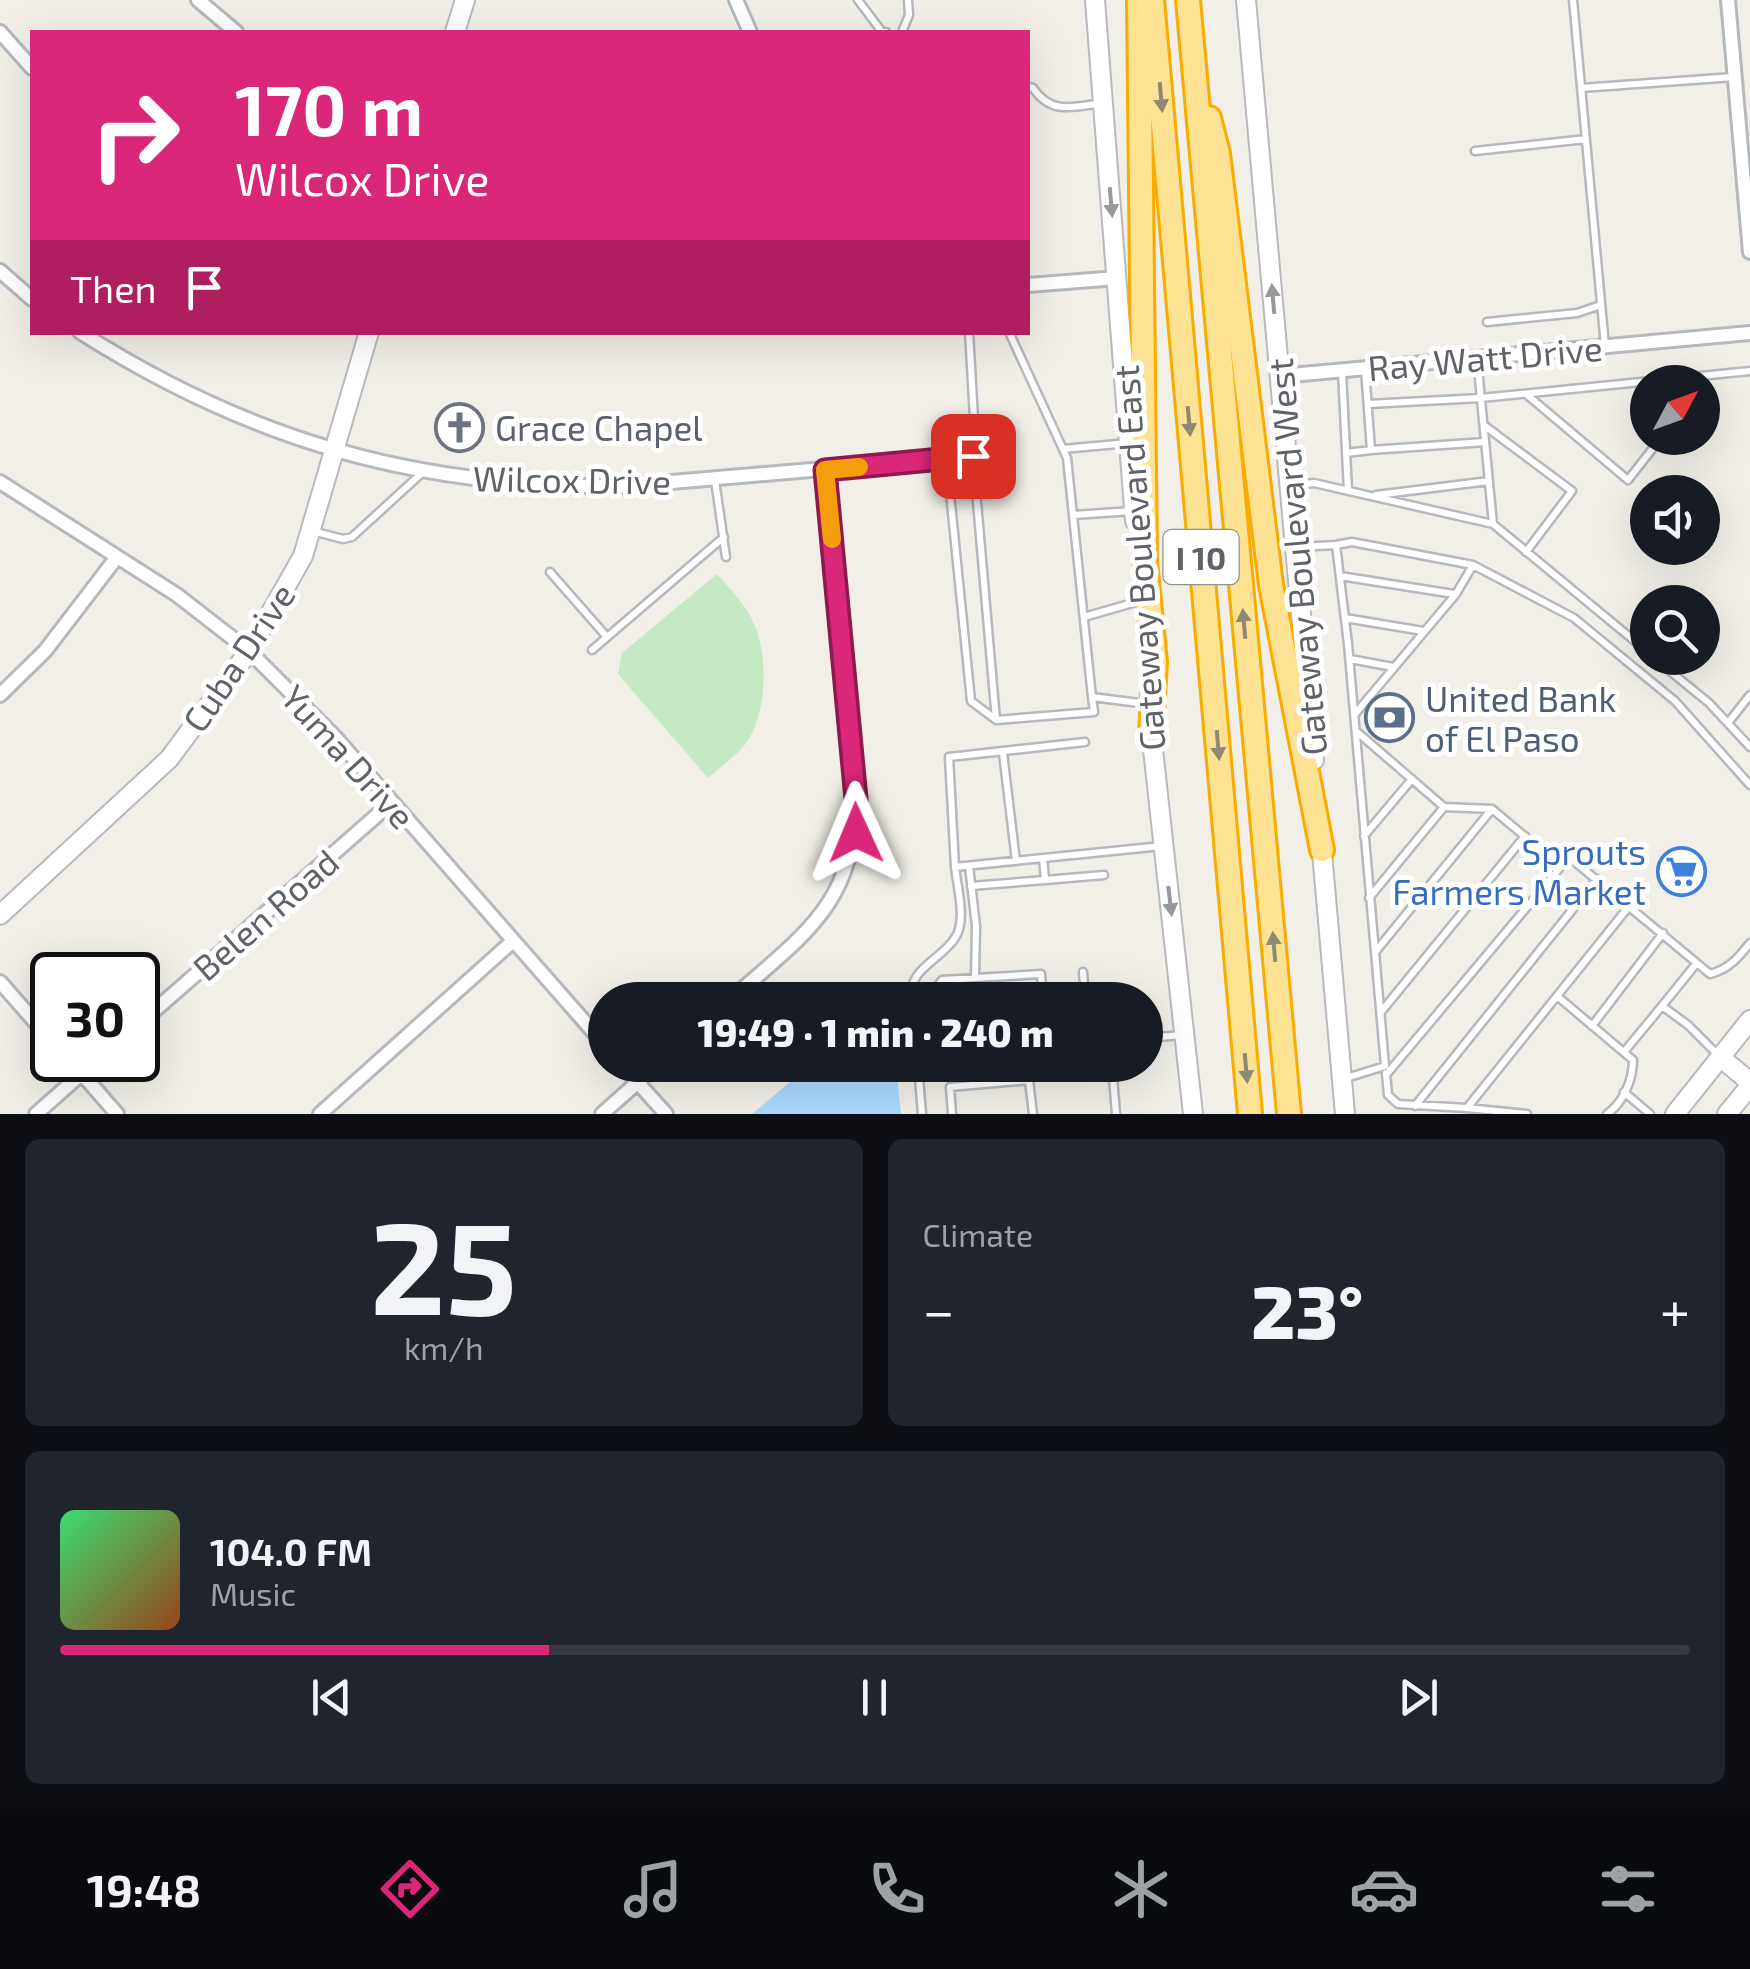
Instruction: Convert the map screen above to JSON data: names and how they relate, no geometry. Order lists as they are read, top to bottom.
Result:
{
  "streets": {
    "highway": ["I 10"],
    "main road": ["Gateway Boulevard West", "Gateway Boulevard East", "Cuba Drive"],
    "street": [
      "Ray Watt Drive",
      "Wilcox Drive",
      "Yuma Drive",
      "Belen Road"
    ]
  },
  "crossings": [
    ["Ray Watt Drive", "Gateway Boulevard West"],
    ["Wilcox Drive", "Cuba Drive"],
    ["Cuba Drive", "Yuma Drive"],
    ["Yuma Drive", "Belen Road"]
  ],
  "one_way": ["Gateway Boulevard East"],
  "places": {
    "church": ["Grace Chapel"],
    "bank": ["United Bank of El Paso"],
    "supermarket": ["Sprouts Farmers Market"]
  },
  "north": "top right",
  "page": {
    "turn": ["170 m", "Wilcox Drive"],
    "then": "Then",
    "limit": "30",
    "trip": "19:49 · 1 min · 240 m",
    "tile": [
      ["25", "km/h"],
      "Climate"
    ],
    "heat": ["−", "23°", "+"],
    "song": ["104.0 FM", "Music"],
    "tabs": "19:48"
  }
}
